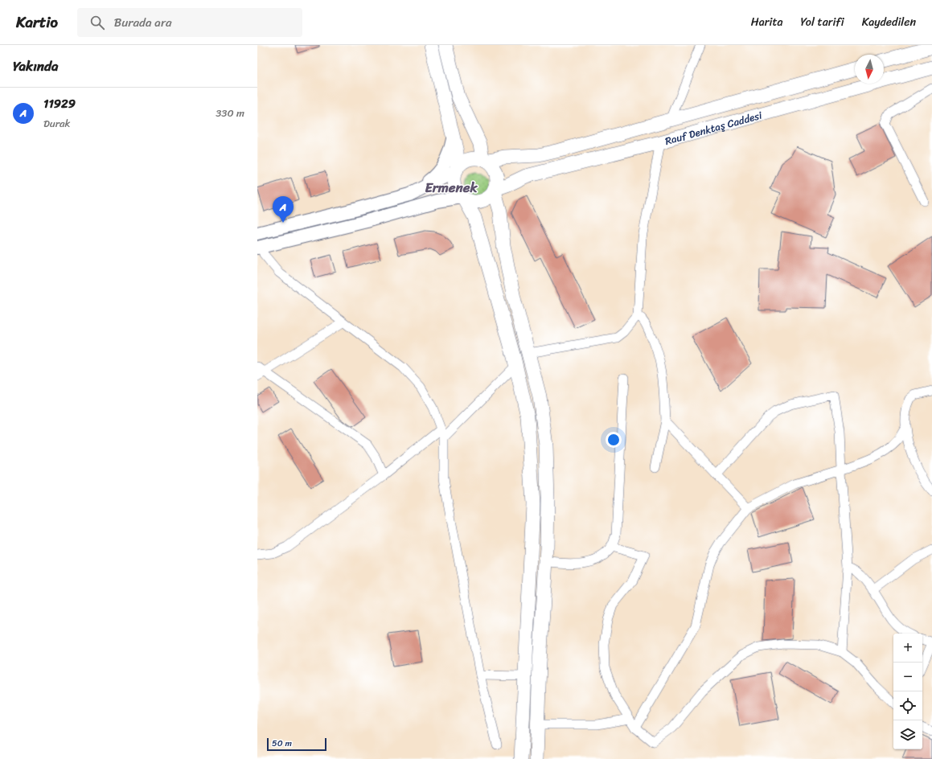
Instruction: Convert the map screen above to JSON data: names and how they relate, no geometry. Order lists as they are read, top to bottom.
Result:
{
  "streets": {
    "main road": ["Rauf Denktaş Caddesi"]
  },
  "districts": ["Ermenek"],
  "scale_bar": "50 m",
  "north": "bottom",
  "page": {
    "header": "Kartio",
    "search": "Burada ara",
    "nav": ["Harita", "Yol tarifi", "Kaydedilen"],
    "heading": "Yakında",
    "list": [
      {
        "mark": "A",
        "name": "11929",
        "note": "Durak",
        "value": "330 m"
      }
    ],
    "pins": "A",
    "map_buttons": ["+", "−"],
    "scale": "50 m"
  }
}
